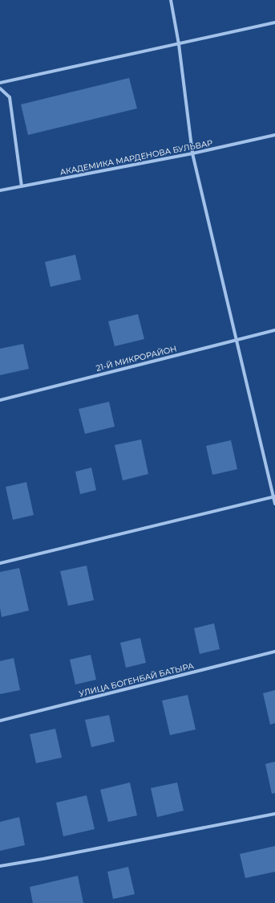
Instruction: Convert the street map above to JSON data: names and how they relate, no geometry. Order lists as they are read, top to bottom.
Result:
{
  "streets": {
    "street": ["АКАДЕМИКА МАРДЕНОВА БУЛЬВАР", "21-Й МИКРОРАЙОН", "УЛИЦА БОГЕНБАЙ БАТЫРА"]
  }
}
